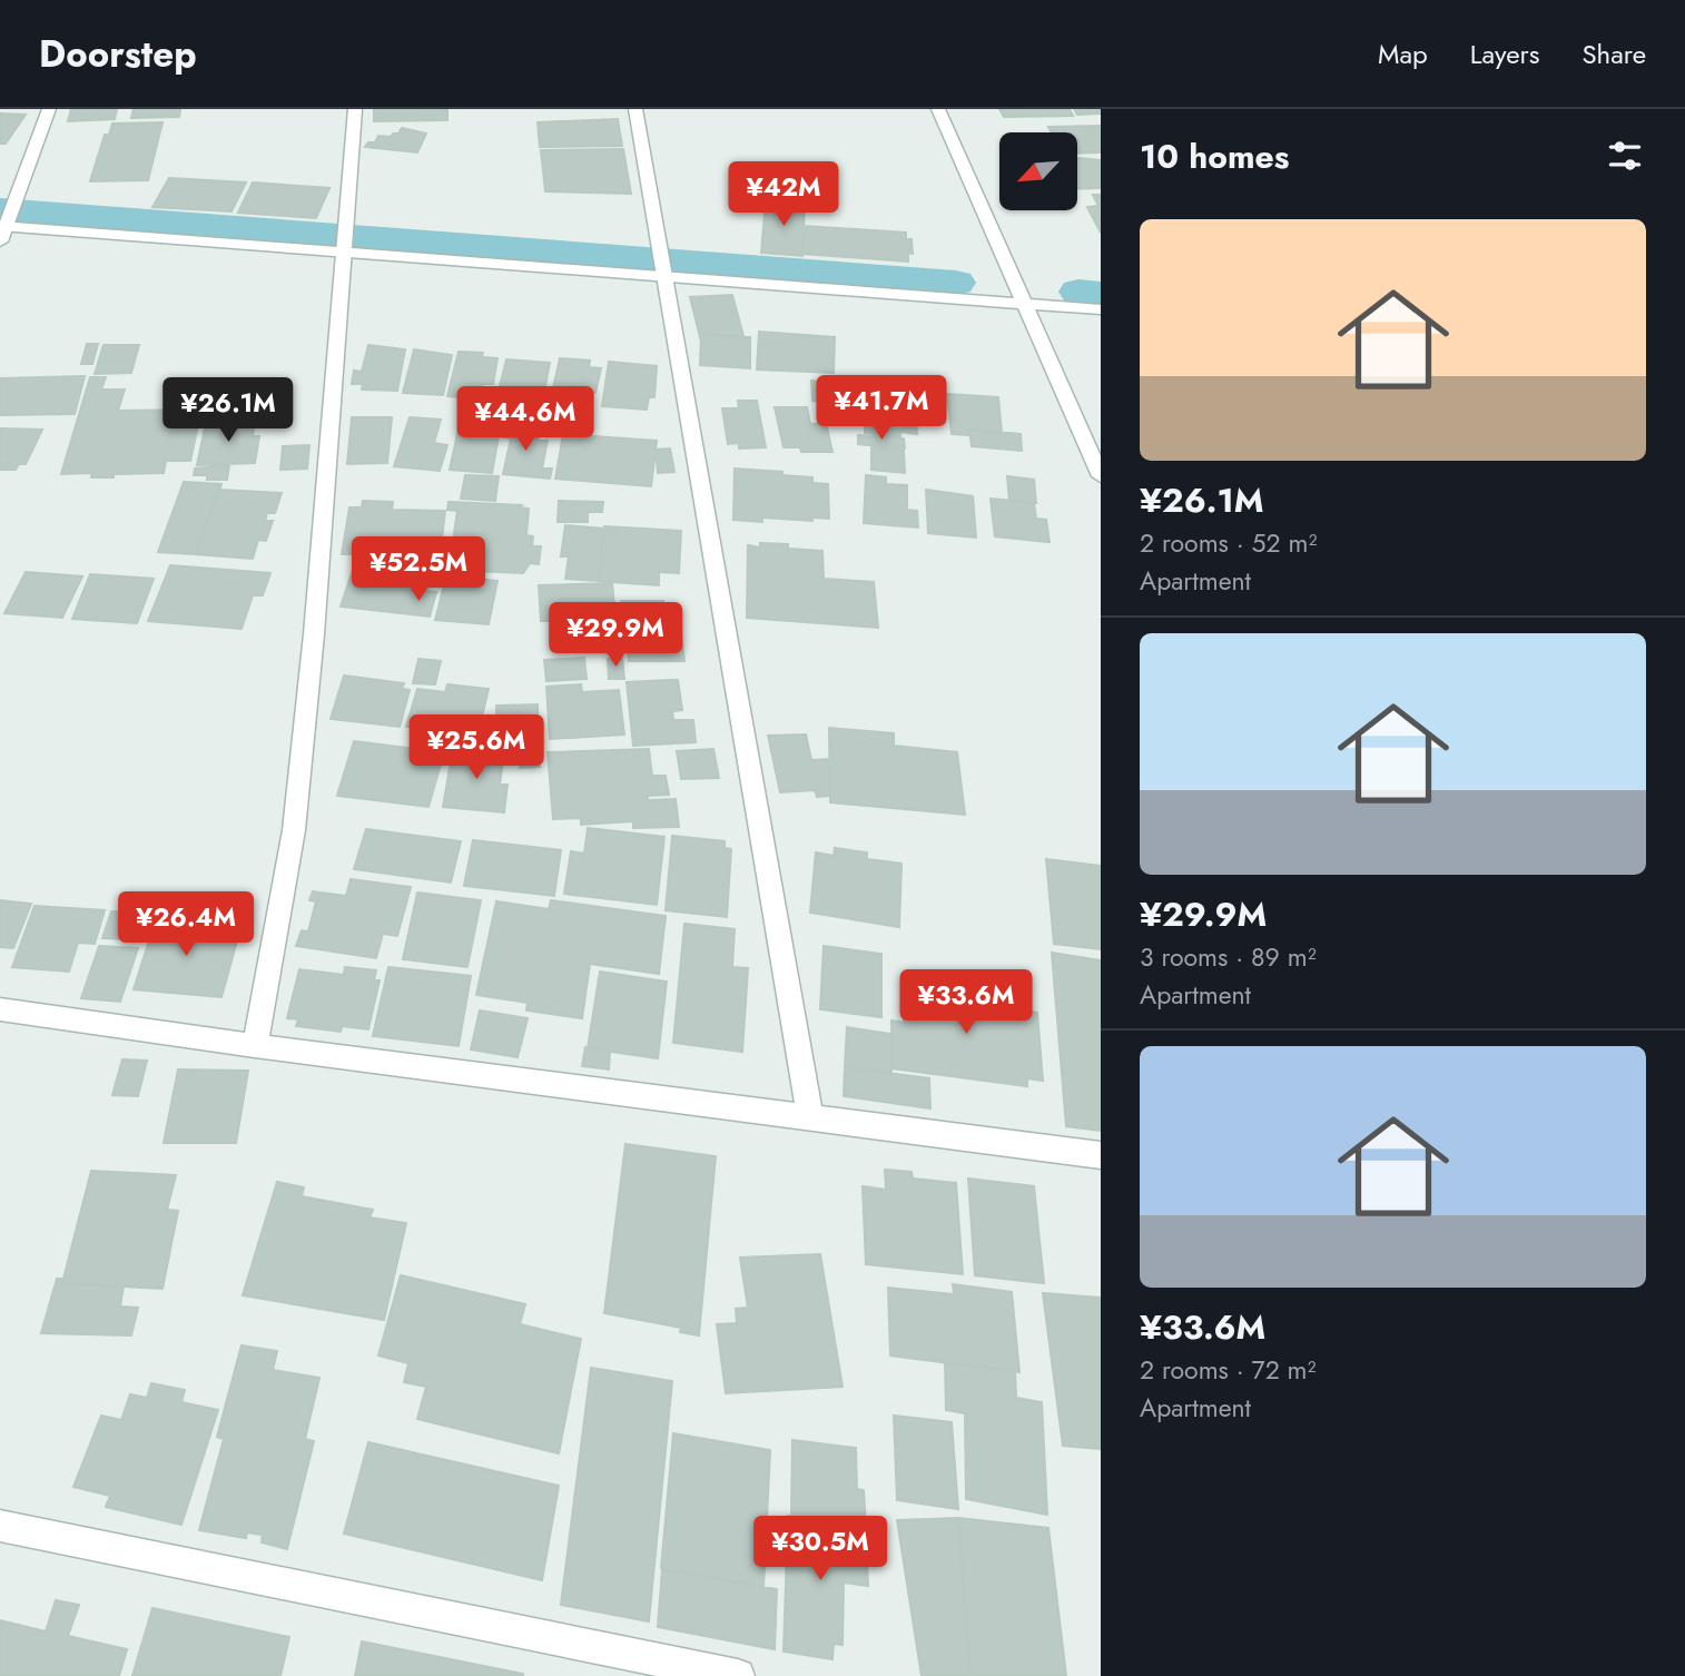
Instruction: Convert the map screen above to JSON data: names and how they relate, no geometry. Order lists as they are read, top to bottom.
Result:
{
  "north": "bottom left",
  "page": {
    "header": "Doorstep",
    "nav": ["Map", "Layers", "Share"],
    "heading": "10 homes",
    "price": [
      "¥42M",
      "¥41.7M",
      "¥26.1M",
      "¥44.6M",
      "¥52.5M",
      "¥29.9M",
      "¥25.6M",
      "¥26.4M",
      "¥33.6M",
      "¥30.5M"
    ],
    "list": [
      {
        "name": "¥26.1M",
        "note": "2 rooms · 52 m² · Apartment"
      },
      {
        "name": "¥29.9M",
        "note": "3 rooms · 89 m² · Apartment"
      },
      {
        "name": "¥33.6M",
        "note": "2 rooms · 72 m² · Apartment"
      }
    ]
  }
}
